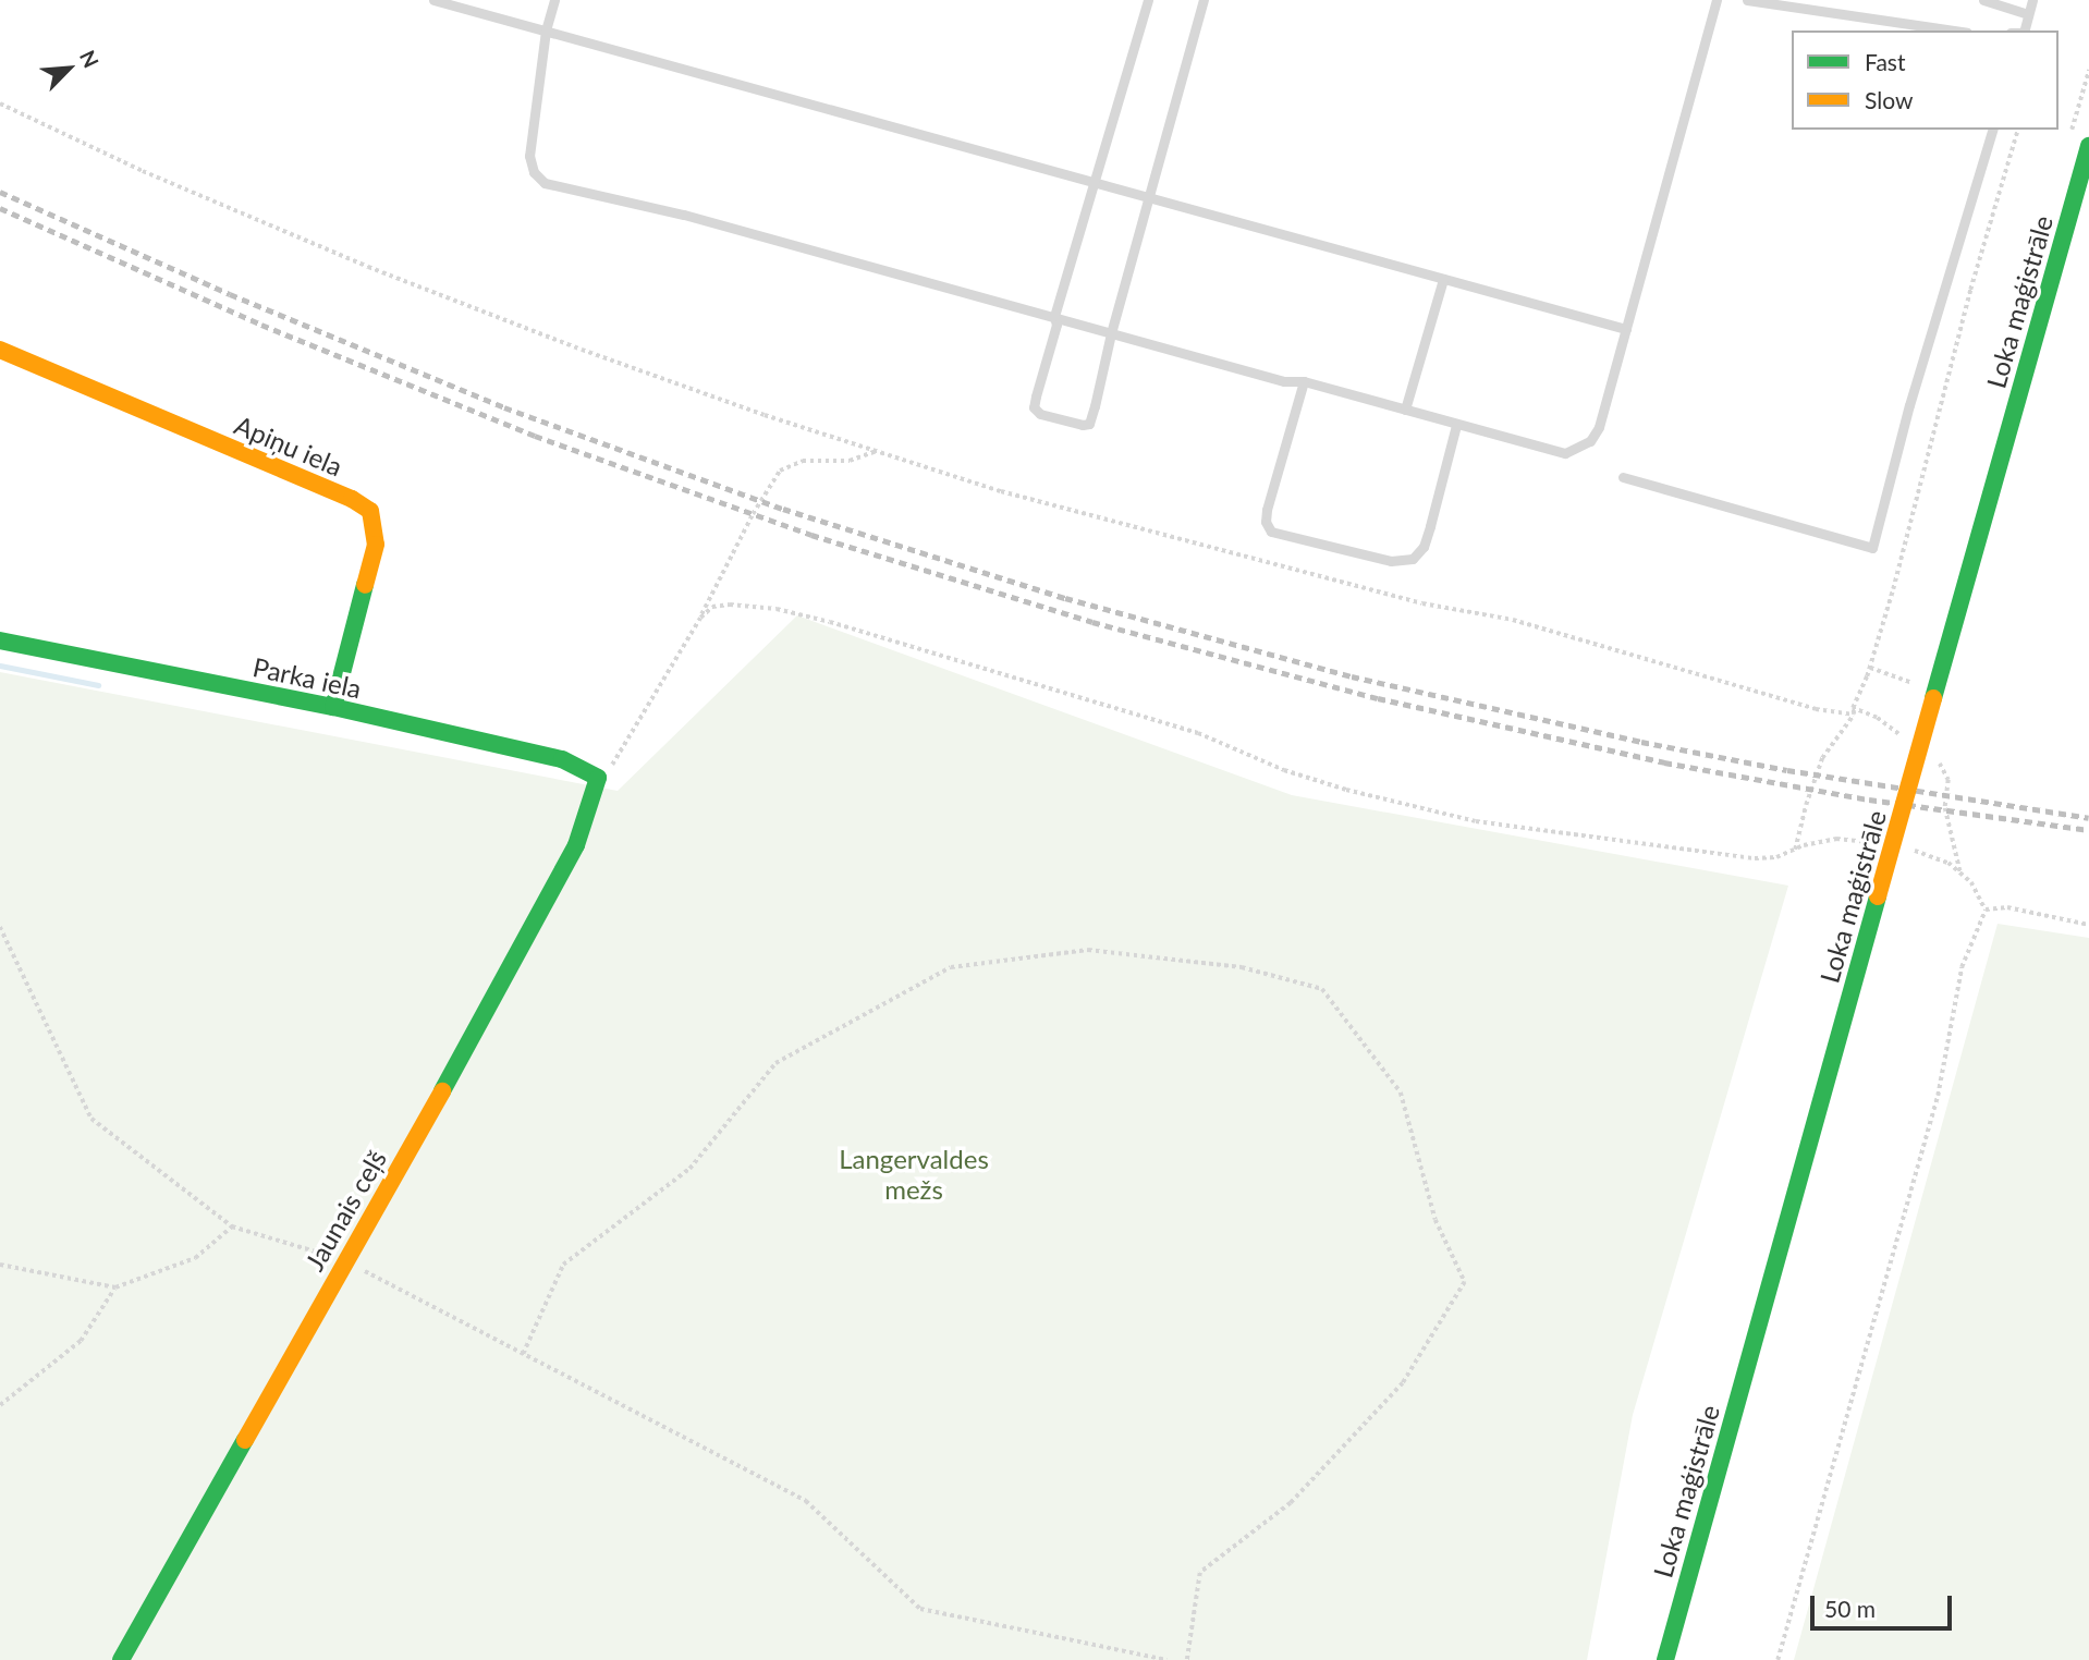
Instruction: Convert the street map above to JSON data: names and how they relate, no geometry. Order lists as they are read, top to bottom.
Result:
{
  "streets": {
    "street": [
      "Loka maģistrāle",
      "Apiņu iela",
      "Parka iela",
      "Jaunais ceļš"
    ]
  },
  "crossings": [
    ["Apiņu iela", "Parka iela"],
    ["Parka iela", "Jaunais ceļš"]
  ],
  "parks": ["Langervaldes mežs"],
  "legend": ["Fast", "Slow"],
  "scale_bar": "50 m",
  "north": "top right"
}
